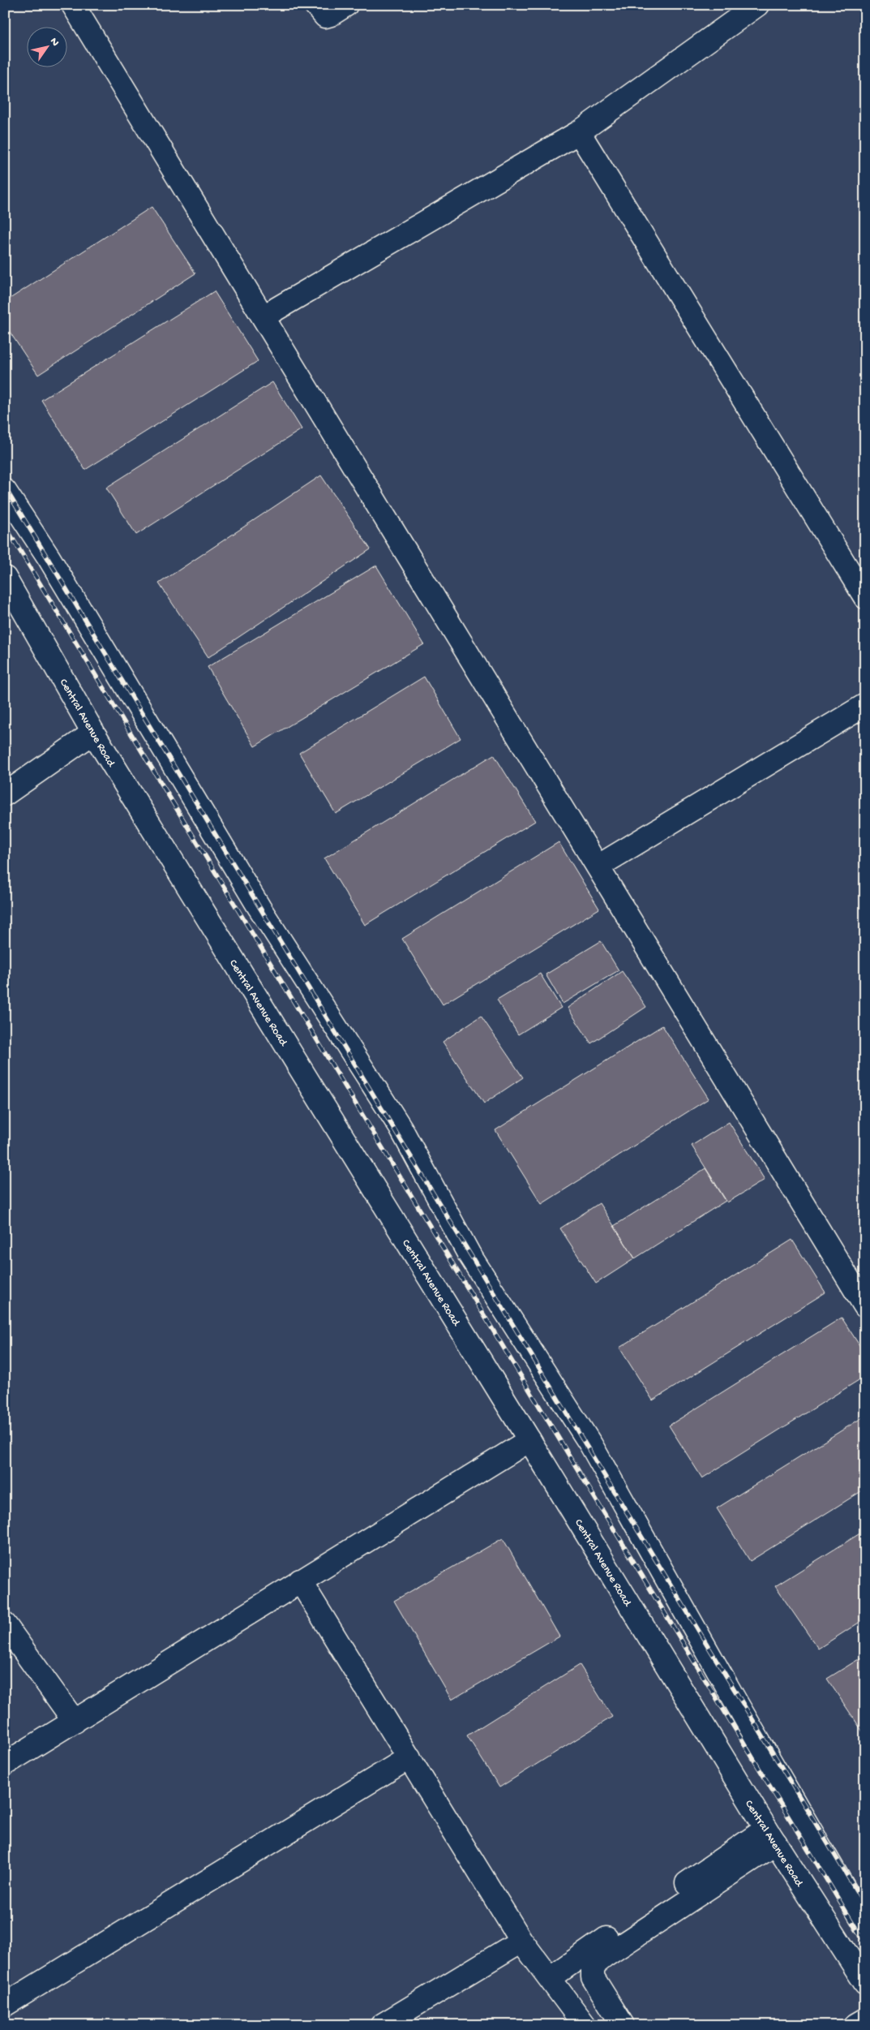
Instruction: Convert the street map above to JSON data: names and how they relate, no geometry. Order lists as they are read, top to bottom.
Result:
{
  "streets": {
    "street": ["Central Avenue Road"]
  },
  "north": "top right"
}
